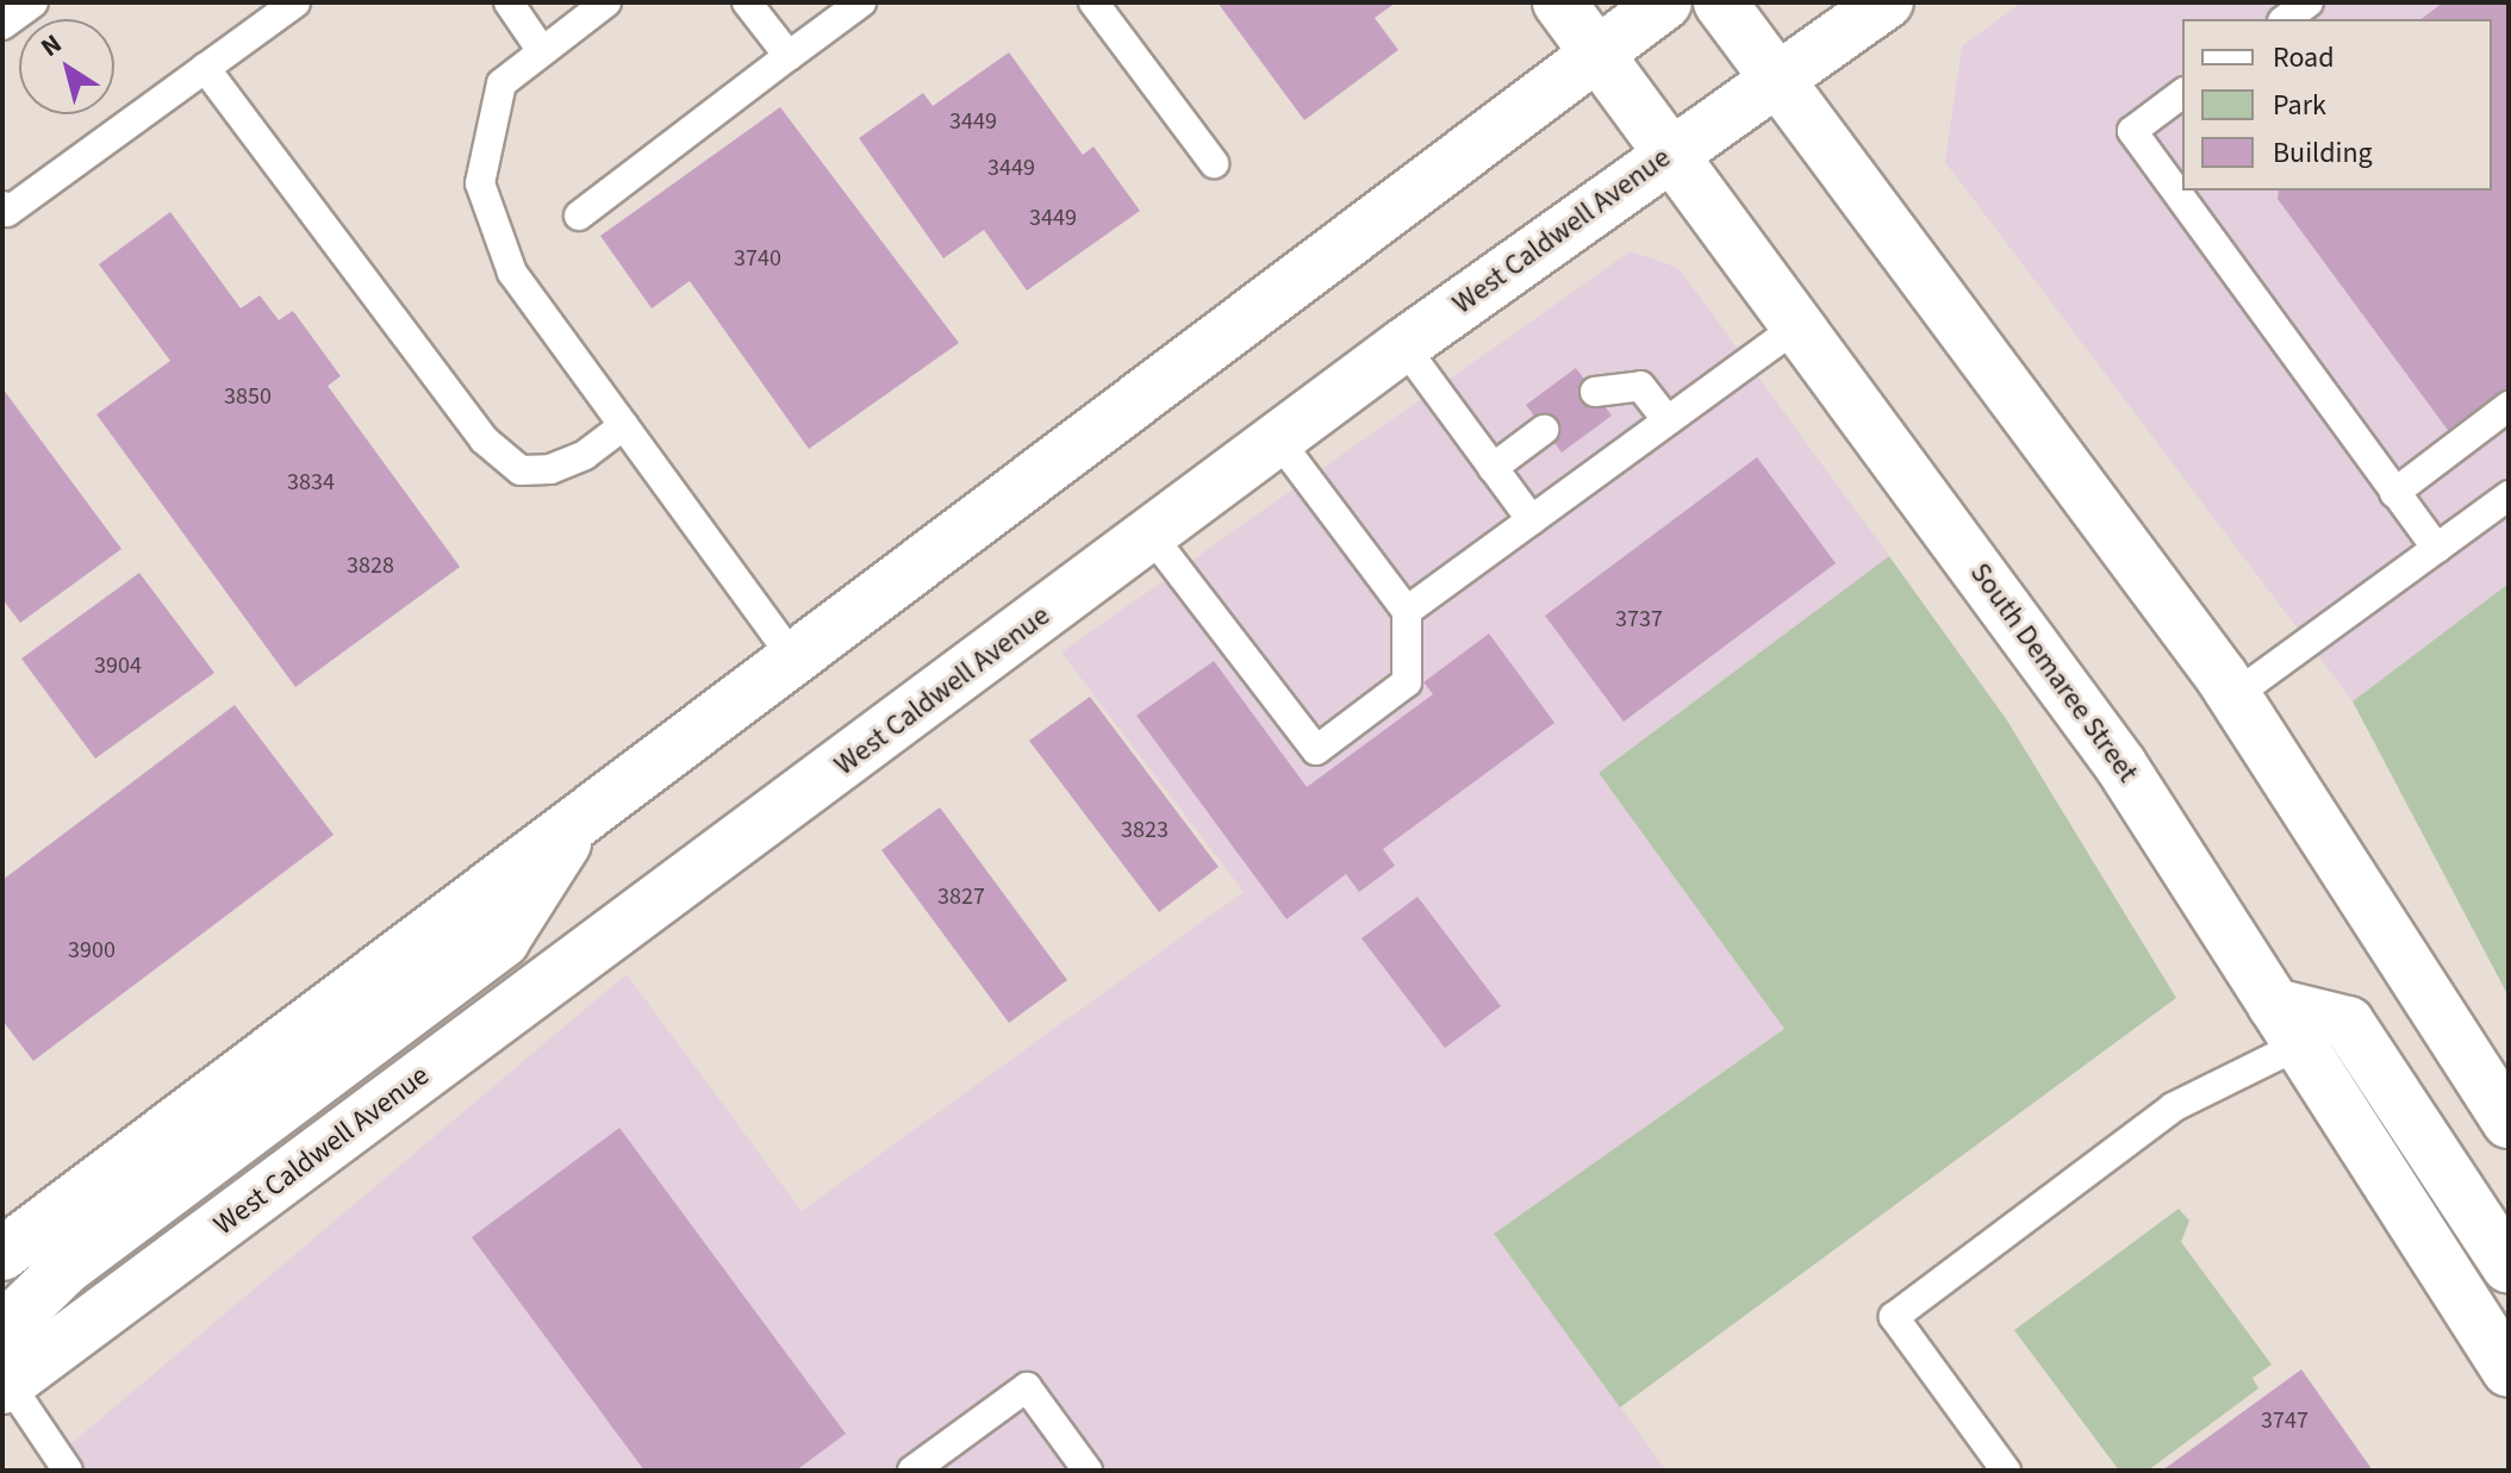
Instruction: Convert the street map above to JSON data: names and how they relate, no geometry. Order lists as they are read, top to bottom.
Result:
{
  "streets": {
    "main road": ["West Caldwell Avenue", "South Demaree Street"]
  },
  "crossings": [
    ["West Caldwell Avenue", "South Demaree Street"]
  ],
  "house_numbers": [
    "3449",
    "3449",
    "3449",
    "3740",
    "3850",
    "3834",
    "3828",
    "3737",
    "3904",
    "3823",
    "3827",
    "3900",
    "3747"
  ],
  "legend": ["Road", "Park", "Building"],
  "north": "top left"
}
